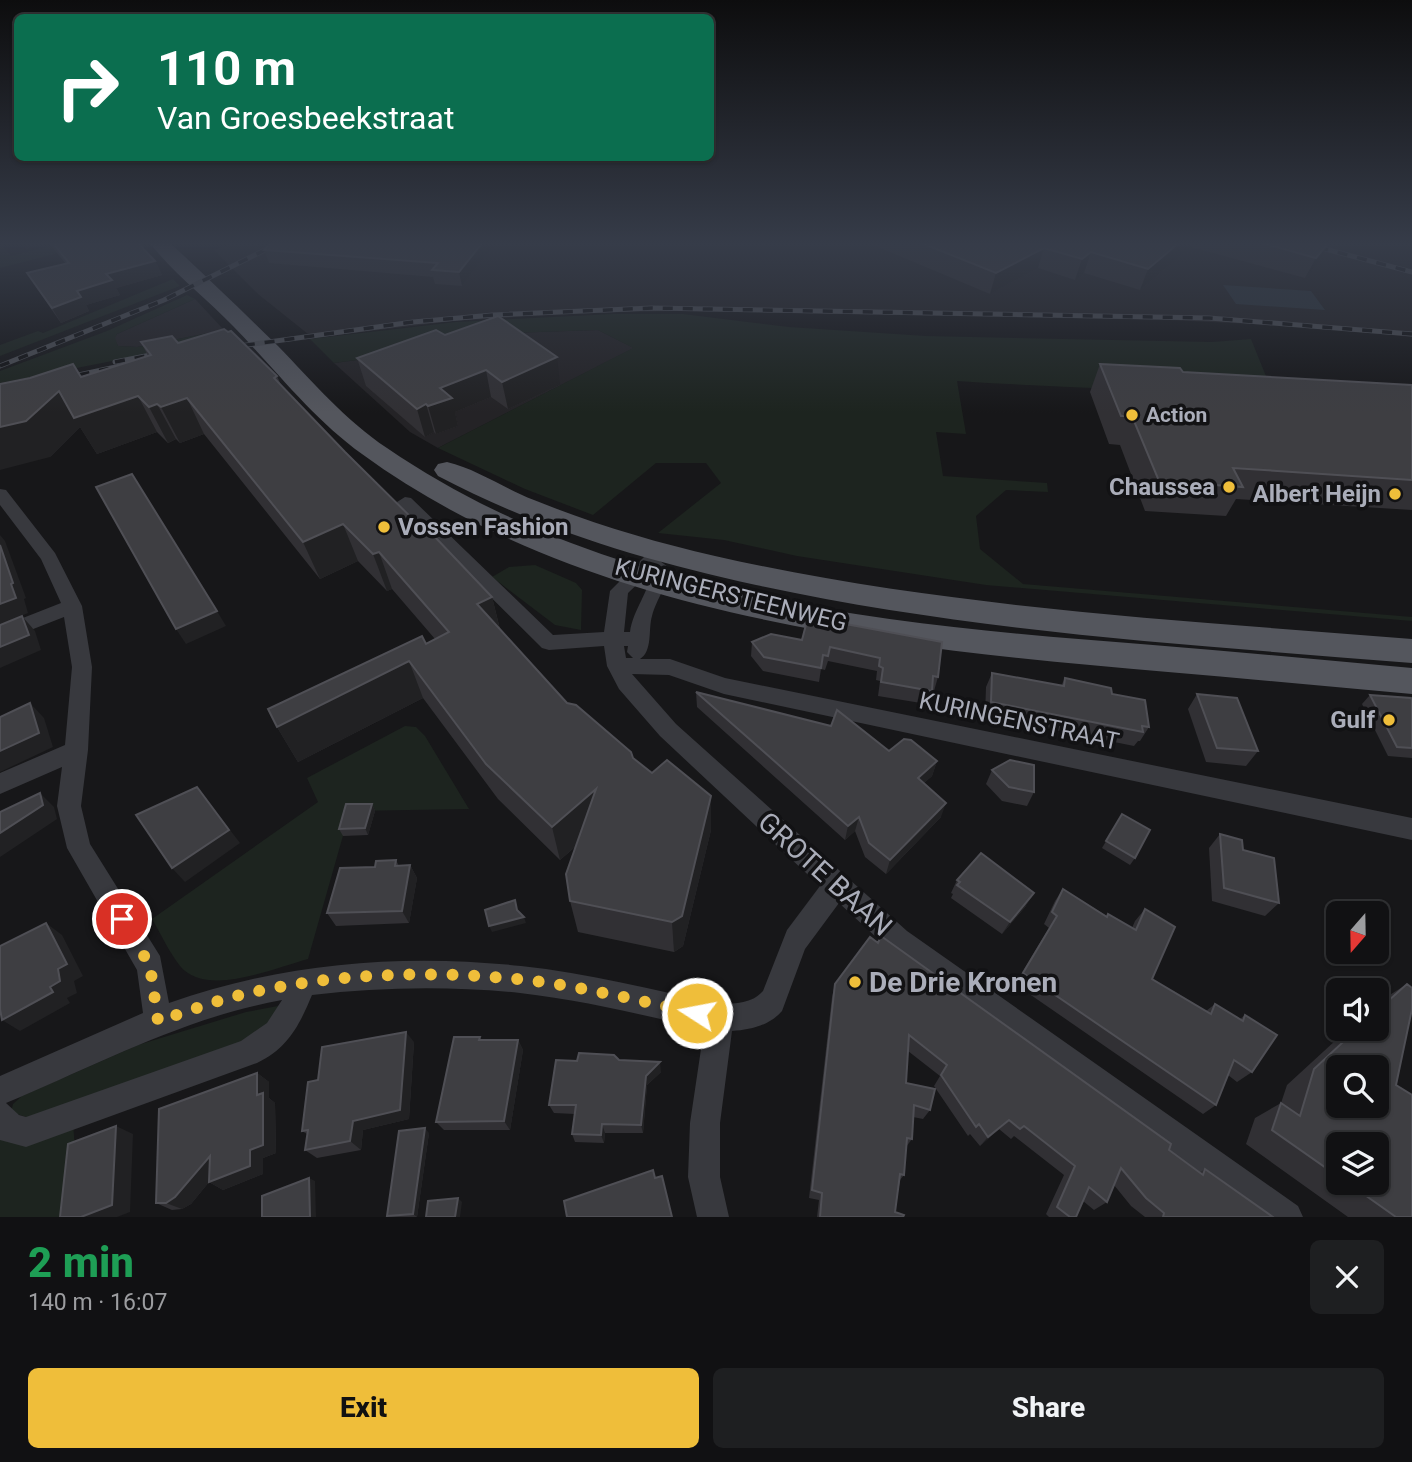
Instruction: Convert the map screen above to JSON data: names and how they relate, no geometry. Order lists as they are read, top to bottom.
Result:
{
  "streets": {
    "main road": ["KURINGERSTEENWEG"],
    "street": ["KURINGENSTRAAT", "GROTE BAAN"]
  },
  "crossings": [
    ["KURINGERSTEENWEG", "GROTE BAAN"],
    ["KURINGENSTRAAT", "GROTE BAAN"]
  ],
  "places": [
    "Action",
    "Chaussea",
    "Albert Heijn",
    "Vossen Fashion",
    "Gulf",
    "De Drie Kronen"
  ],
  "north": "bottom",
  "page": {
    "turn": ["110 m", "Van Groesbeekstraat"],
    "heading": ["2 min", "140 m · 16:07"],
    "buttons": ["Exit", "Share"]
  }
}
